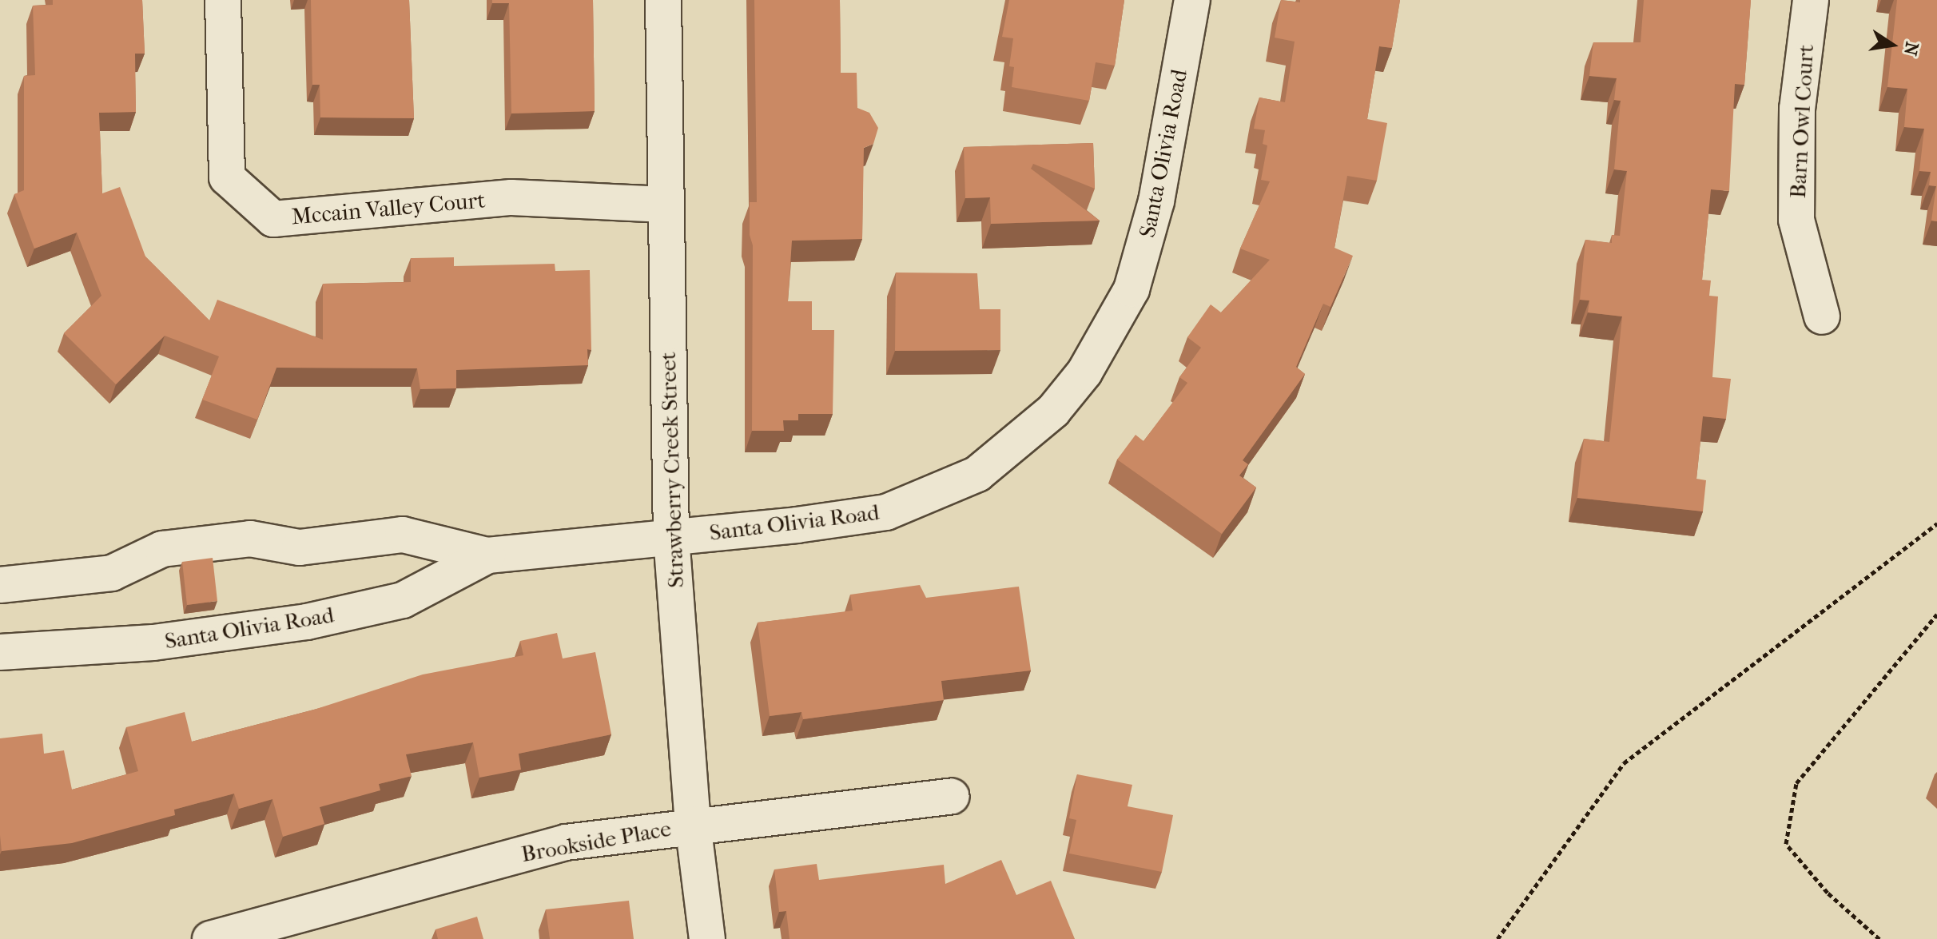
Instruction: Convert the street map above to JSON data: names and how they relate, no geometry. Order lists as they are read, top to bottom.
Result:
{
  "streets": {
    "street": [
      "Barn Owl Court",
      "Santa Olivia Road",
      "Mccain Valley Court",
      "Strawberry Creek Street",
      "Brookside Place"
    ]
  },
  "crossings": [
    ["Santa Olivia Road", "Strawberry Creek Street"],
    ["Mccain Valley Court", "Strawberry Creek Street"],
    ["Strawberry Creek Street", "Brookside Place"]
  ],
  "north": "right"
}
